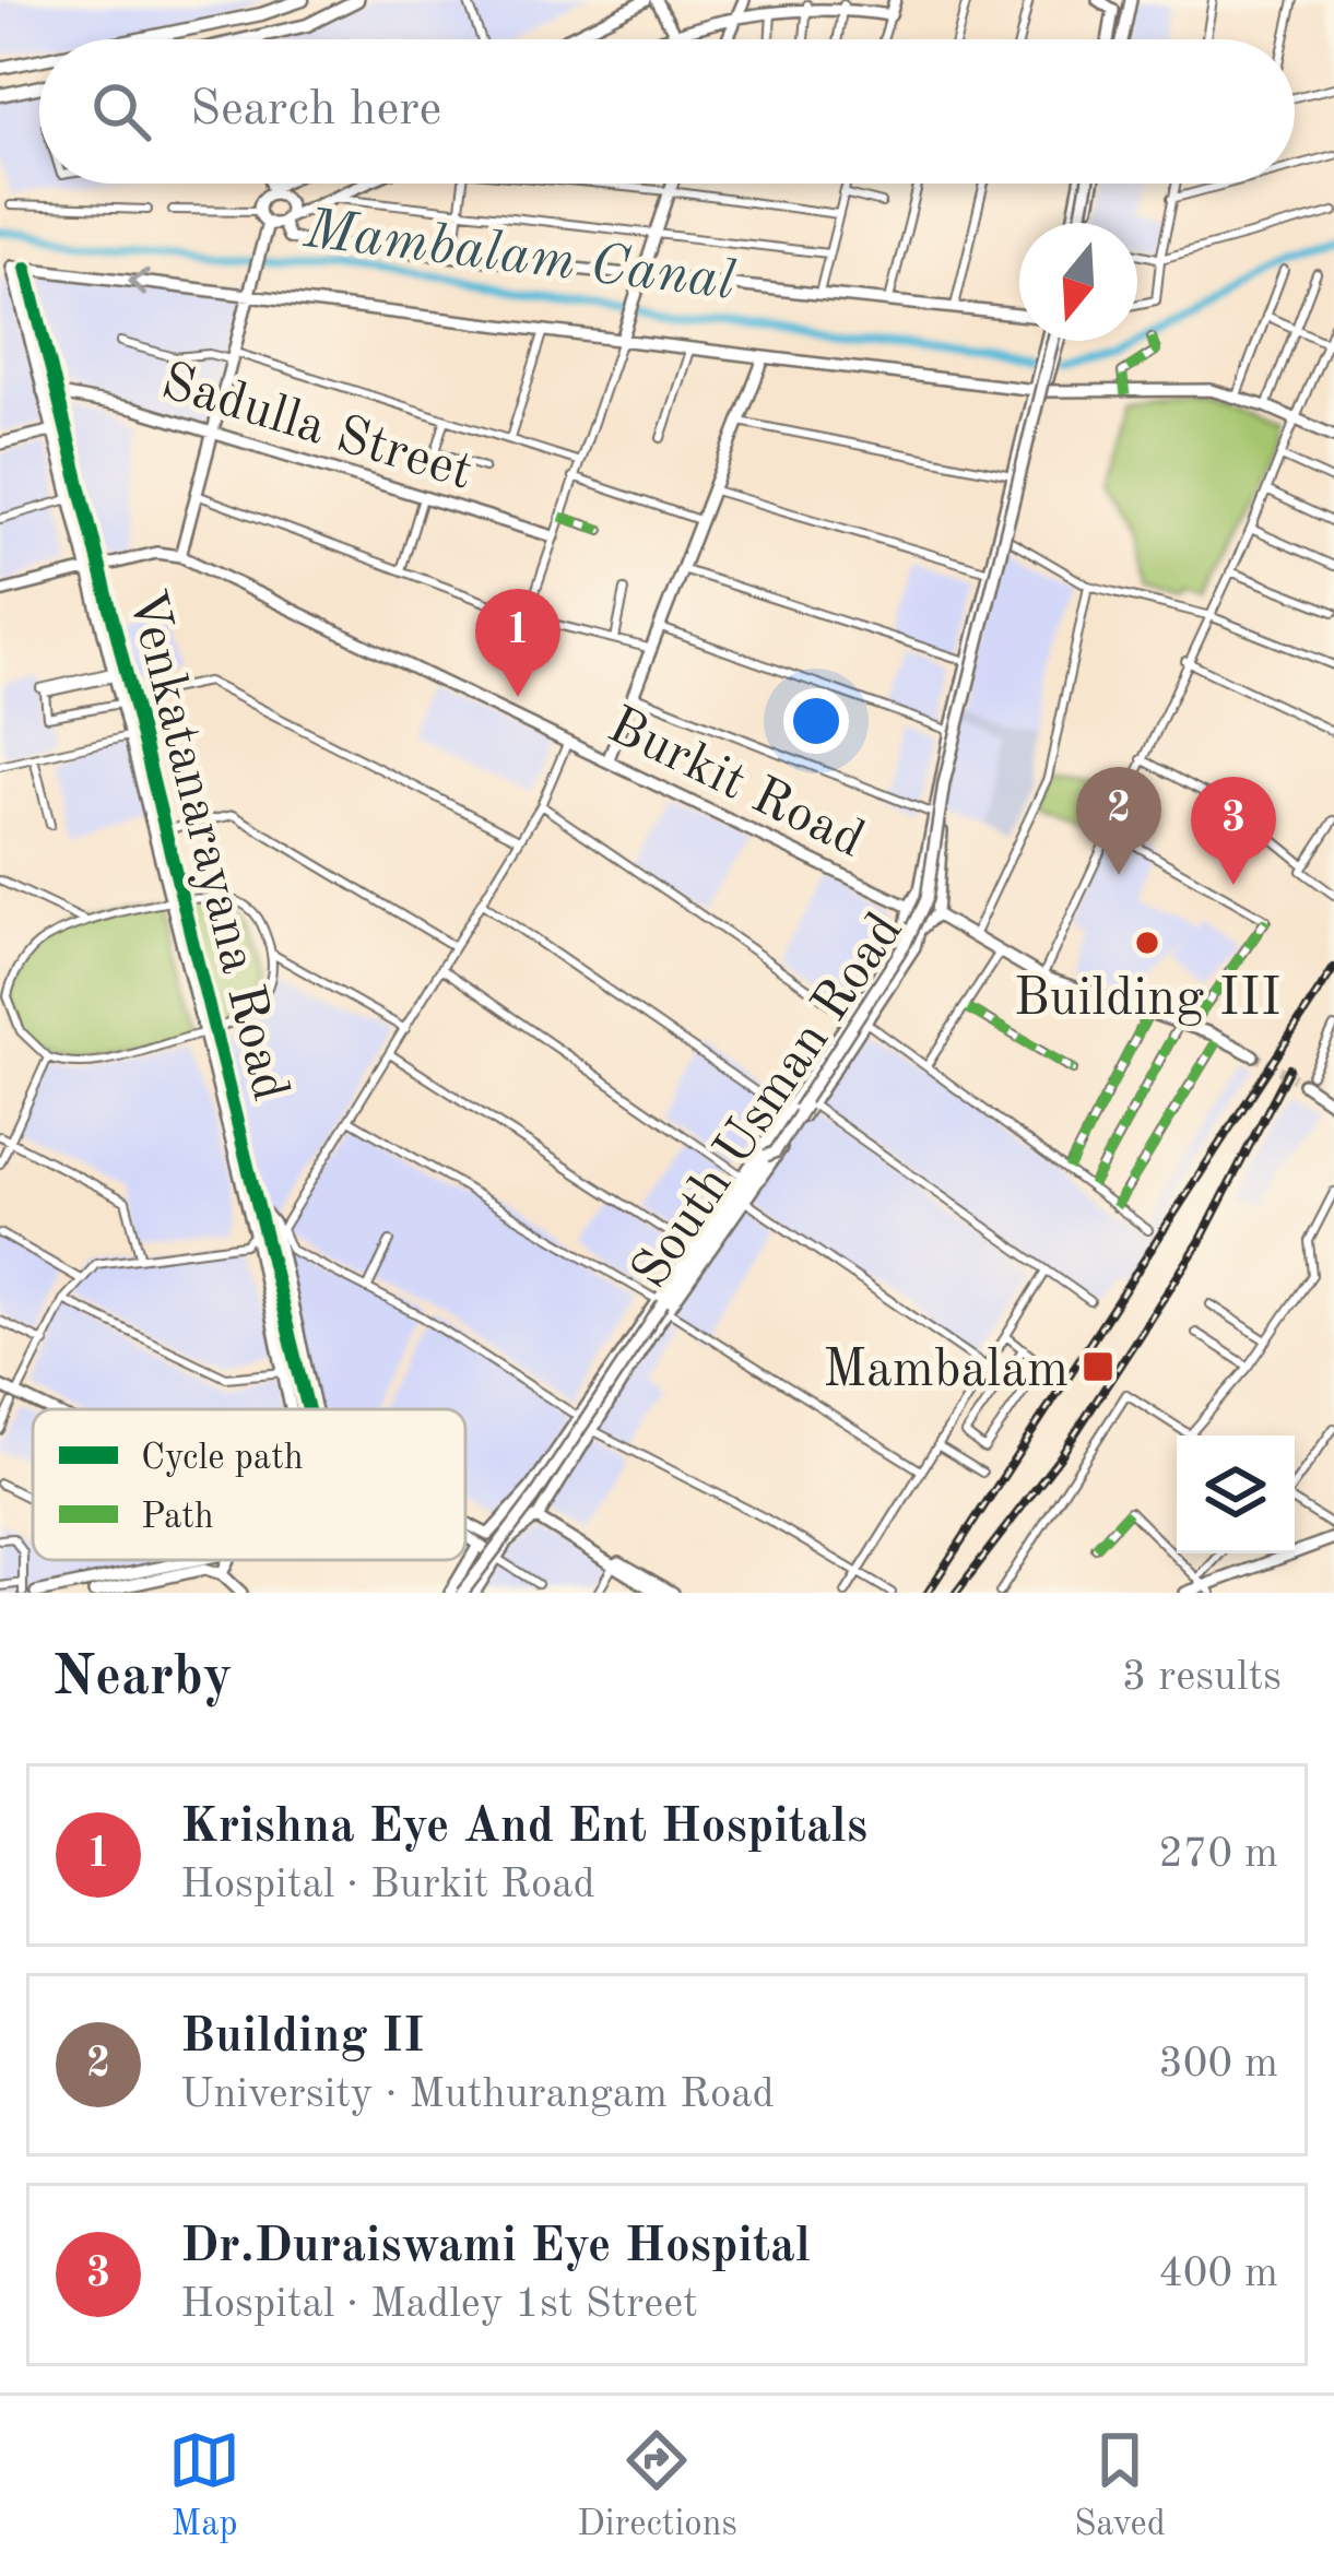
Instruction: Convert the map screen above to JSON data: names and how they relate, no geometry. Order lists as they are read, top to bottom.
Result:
{
  "streets": {
    "main road": [
      "Sadulla Street",
      "Burkit Road",
      "Venkatanarayana Road",
      "South Usman Road"
    ]
  },
  "crossings": [
    ["Sadulla Street", "Venkatanarayana Road"],
    ["Burkit Road", "Venkatanarayana Road"],
    ["Burkit Road", "South Usman Road"]
  ],
  "water": ["Mambalam Canal"],
  "places": {
    "other": ["Building III"],
    "transit": ["Mambalam"]
  },
  "legend": ["Cycle path", "Path"],
  "north": "bottom",
  "page": {
    "search": "Search here",
    "pins": ["1", "2", "3"],
    "heading": ["Nearby", "3 results"],
    "list": [
      {
        "mark": "1",
        "name": "Krishna Eye And Ent Hospitals",
        "note": "Hospital · Burkit Road",
        "value": "270 m"
      },
      {
        "mark": "2",
        "name": "Building II",
        "note": "University · Muthurangam Road",
        "value": "300 m"
      },
      {
        "mark": "3",
        "name": "Dr.Duraiswami Eye Hospital",
        "note": "Hospital · Madley 1st Street",
        "value": "400 m"
      }
    ],
    "nav": ["Map", "Directions", "Saved"]
  }
}
